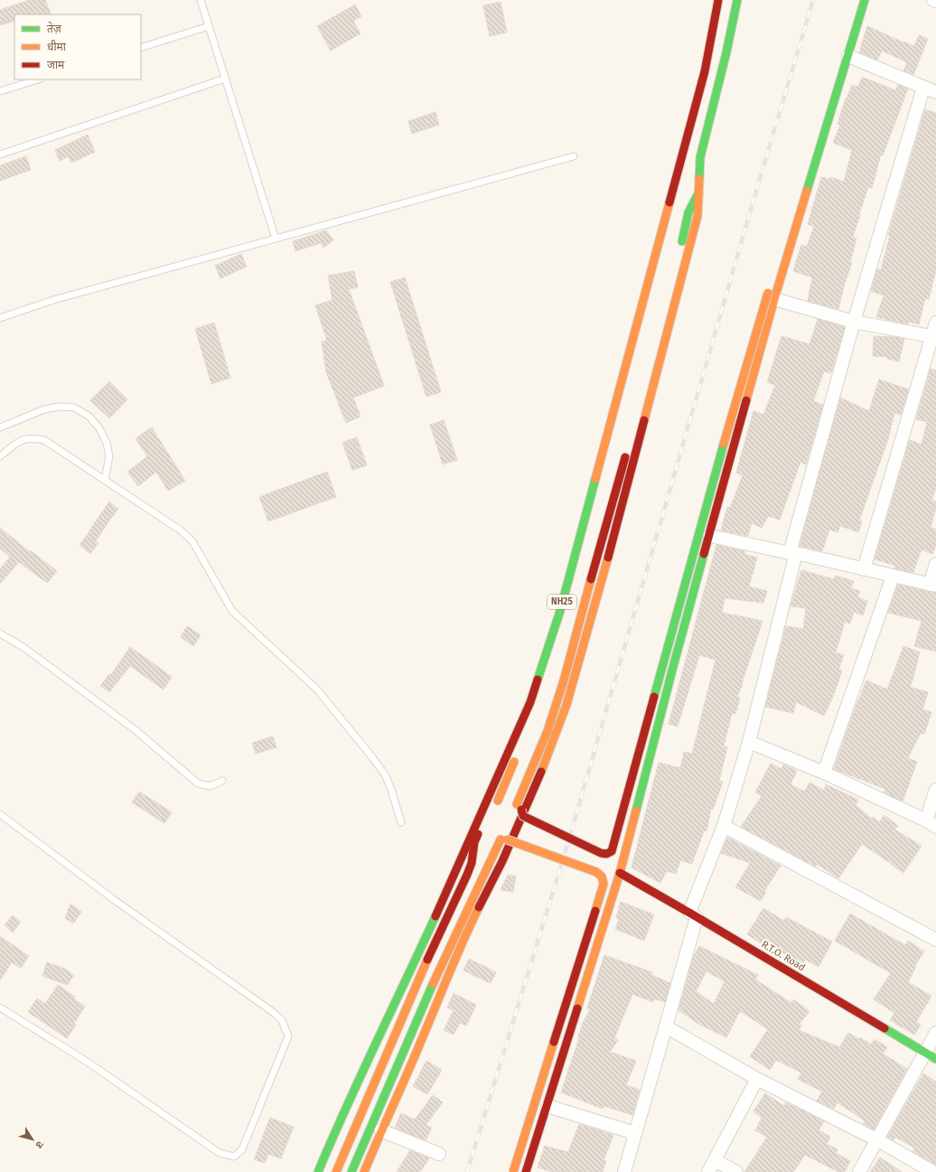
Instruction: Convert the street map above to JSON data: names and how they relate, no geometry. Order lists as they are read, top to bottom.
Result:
{
  "streets": {
    "street": ["NH25", "R.T.O. Road"]
  },
  "legend": ["तेज़", "धीमा", "जाम"],
  "north": "bottom right"
}
